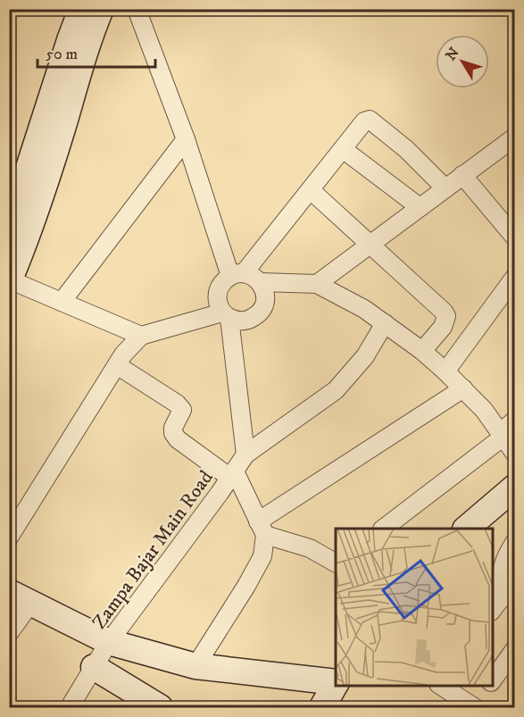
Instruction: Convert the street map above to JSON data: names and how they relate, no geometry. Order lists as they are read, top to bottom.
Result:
{
  "streets": {
    "street": ["Zampa Bajar Main Road"]
  },
  "scale_bar": "50 m",
  "north": "top left"
}
